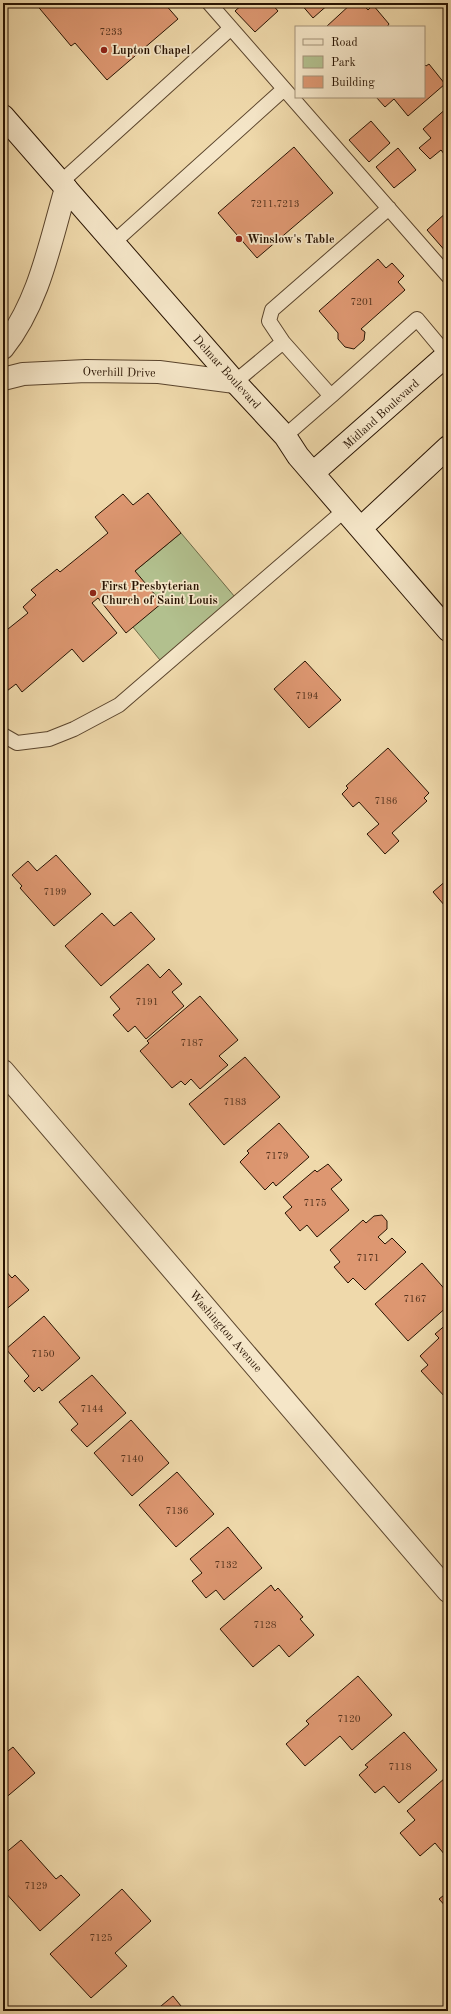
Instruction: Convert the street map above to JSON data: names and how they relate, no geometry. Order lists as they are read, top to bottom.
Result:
{
  "streets": {
    "street": [
      "Overhill Drive",
      "Delmar Boulevard",
      "Midland Boulevard",
      "Washington Avenue"
    ]
  },
  "crossings": [
    ["Overhill Drive", "Delmar Boulevard"],
    ["Delmar Boulevard", "Midland Boulevard"]
  ],
  "places": ["Lupton Chapel", "Winslow's Table", "First Presbyterian Church of Saint Louis"],
  "house_numbers": [
    "7233",
    "7211,7213",
    "7201",
    "7194",
    "7186",
    "7199",
    "7191",
    "7187",
    "7183",
    "7179",
    "7175",
    "7171",
    "7167",
    "7150",
    "7144",
    "7140",
    "7136",
    "7132",
    "7128",
    "7120",
    "7118",
    "7129",
    "7125"
  ],
  "legend": ["Road", "Park", "Building"]
}
